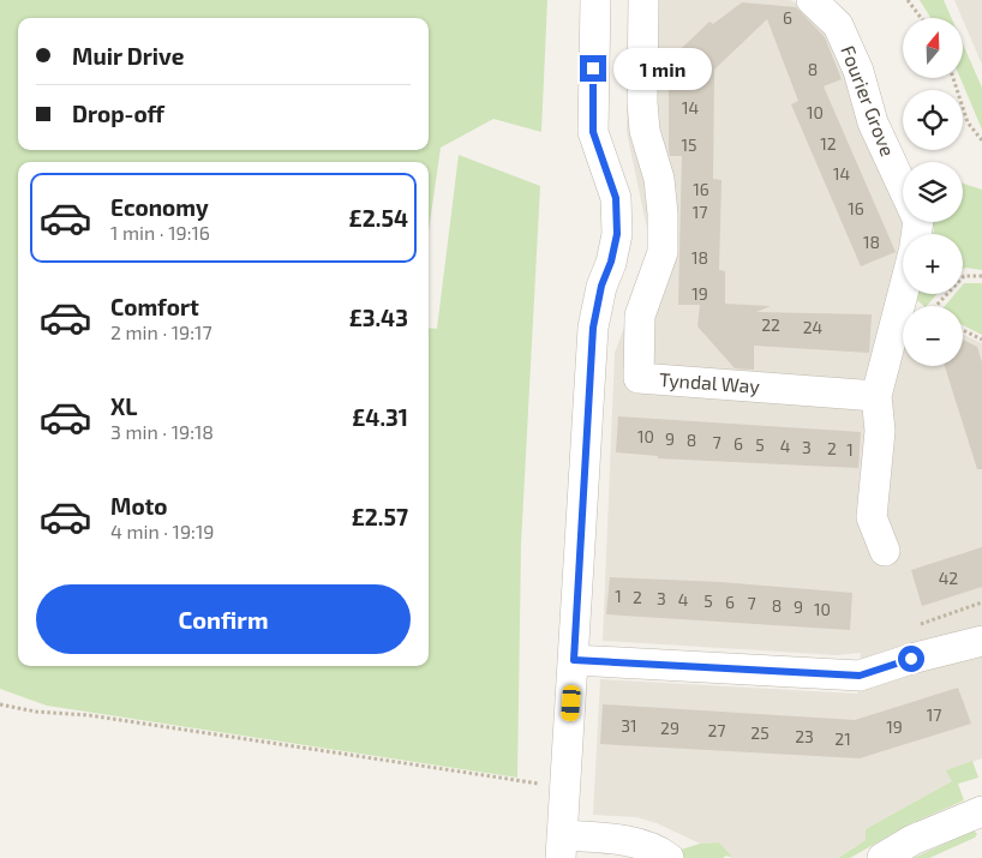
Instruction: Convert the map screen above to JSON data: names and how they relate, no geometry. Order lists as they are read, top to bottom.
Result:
{
  "streets": {
    "street": ["Fourier Grove", "Tyndal Way"]
  },
  "house_numbers": [
    "6",
    "8",
    "14",
    "10",
    "12",
    "15",
    "14",
    "16",
    "16",
    "17",
    "18",
    "18",
    "19",
    "22",
    "24",
    "10",
    "9",
    "8",
    "7",
    "6",
    "5",
    "4",
    "3",
    "2",
    "1",
    "42",
    "1",
    "2",
    "3",
    "4",
    "5",
    "6",
    "7",
    "8",
    "9",
    "10",
    "17",
    "31",
    "19",
    "29",
    "27",
    "25",
    "23",
    "21"
  ],
  "north": "top",
  "page": {
    "map_buttons": ["+", "−"],
    "banner": ["Muir Drive", "Drop-off"],
    "bubble": "1 min",
    "list": [
      {
        "name": "Economy",
        "note": "1 min · 19:16",
        "value": "£2.54"
      },
      {
        "name": "Comfort",
        "note": "2 min · 19:17",
        "value": "£3.43"
      },
      {
        "name": "XL",
        "note": "3 min · 19:18",
        "value": "£4.31"
      },
      {
        "name": "Moto",
        "note": "4 min · 19:19",
        "value": "£2.57"
      }
    ],
    "buttons": "Confirm"
  }
}
